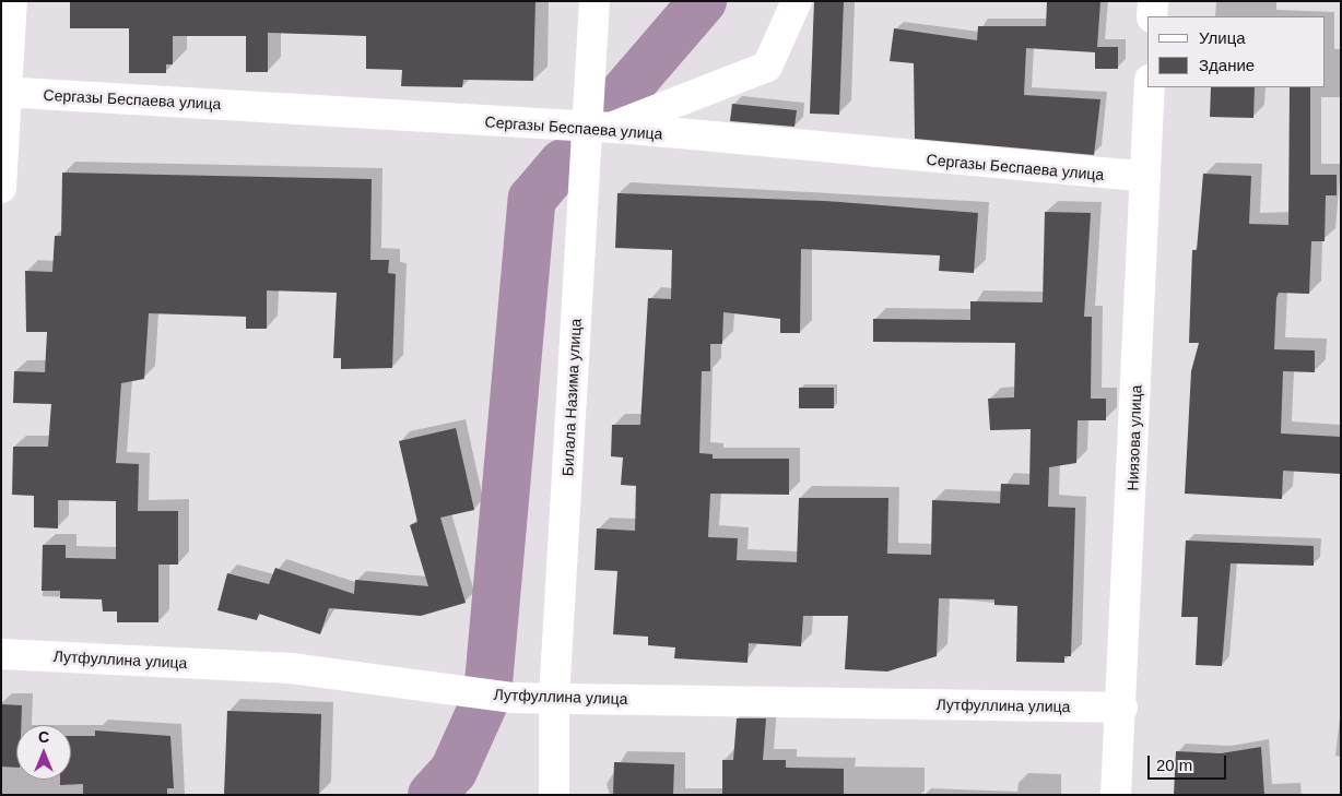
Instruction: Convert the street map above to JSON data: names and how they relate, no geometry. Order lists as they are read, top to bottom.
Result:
{
  "streets": {
    "street": [
      "Сергазы Беспаева улица",
      "Билала Назима улица",
      "Ниязова улица",
      "Лутфуллина улица"
    ]
  },
  "crossings": [
    ["Сергазы Беспаева улица", "Билала Назима улица"],
    ["Сергазы Беспаева улица", "Ниязова улица"],
    ["Билала Назима улица", "Лутфуллина улица"],
    ["Ниязова улица", "Лутфуллина улица"]
  ],
  "legend": ["Улица", "Здание"],
  "scale_bar": "20 m",
  "north": "top"
}
